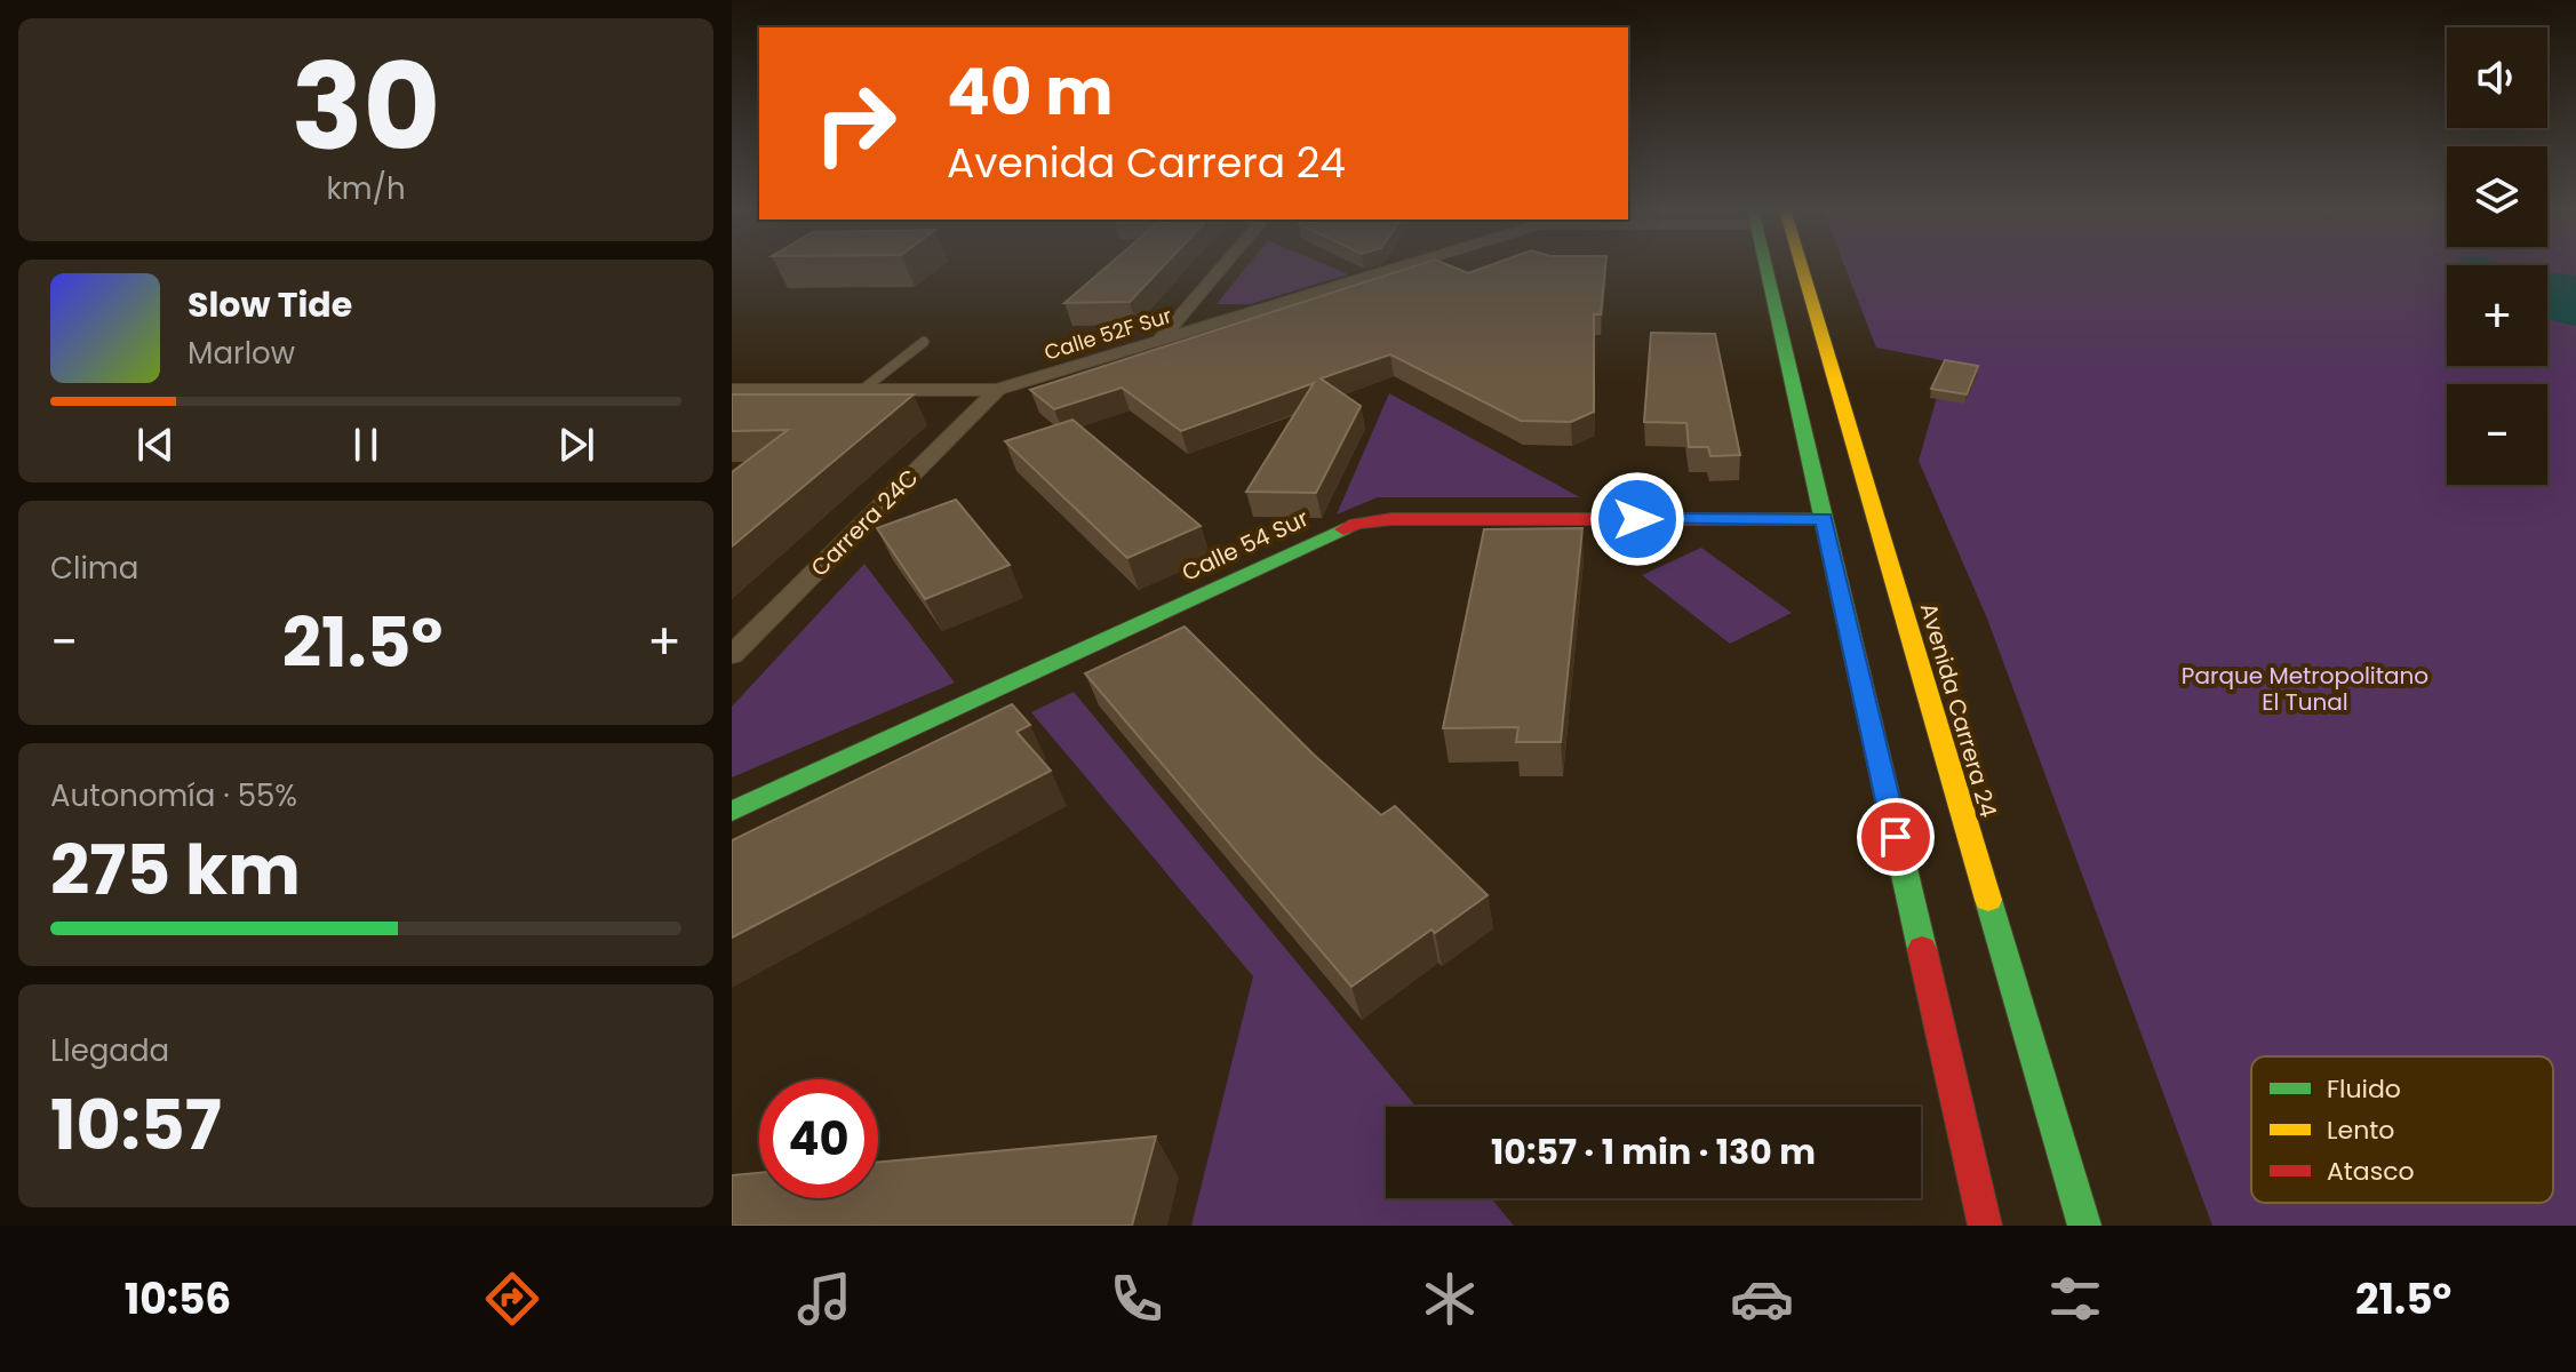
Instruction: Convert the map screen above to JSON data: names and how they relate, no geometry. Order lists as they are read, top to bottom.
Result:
{
  "streets": {
    "main road": ["Calle 54 Sur", "Avenida Carrera 24"],
    "street": ["Calle 52F Sur", "Carrera 24C"]
  },
  "crossings": [
    ["Calle 52F Sur", "Carrera 24C"]
  ],
  "parks": ["Parque Metropolitano El Tunal"],
  "legend": ["Fluido", "Lento", "Atasco"],
  "page": {
    "tile": [
      ["30", "km/h"],
      "Clima",
      ["Autonomía · 55%", "275 km"],
      ["Llegada", "10:57"]
    ],
    "map_buttons": ["+", "−"],
    "turn": ["40 m", "Avenida Carrera 24"],
    "song": ["Slow Tide", "Marlow"],
    "heat": ["−", "21.5°", "+"],
    "limit": "40",
    "trip": "10:57 · 1 min · 130 m",
    "tabs": ["10:56", "21.5°"]
  }
}
